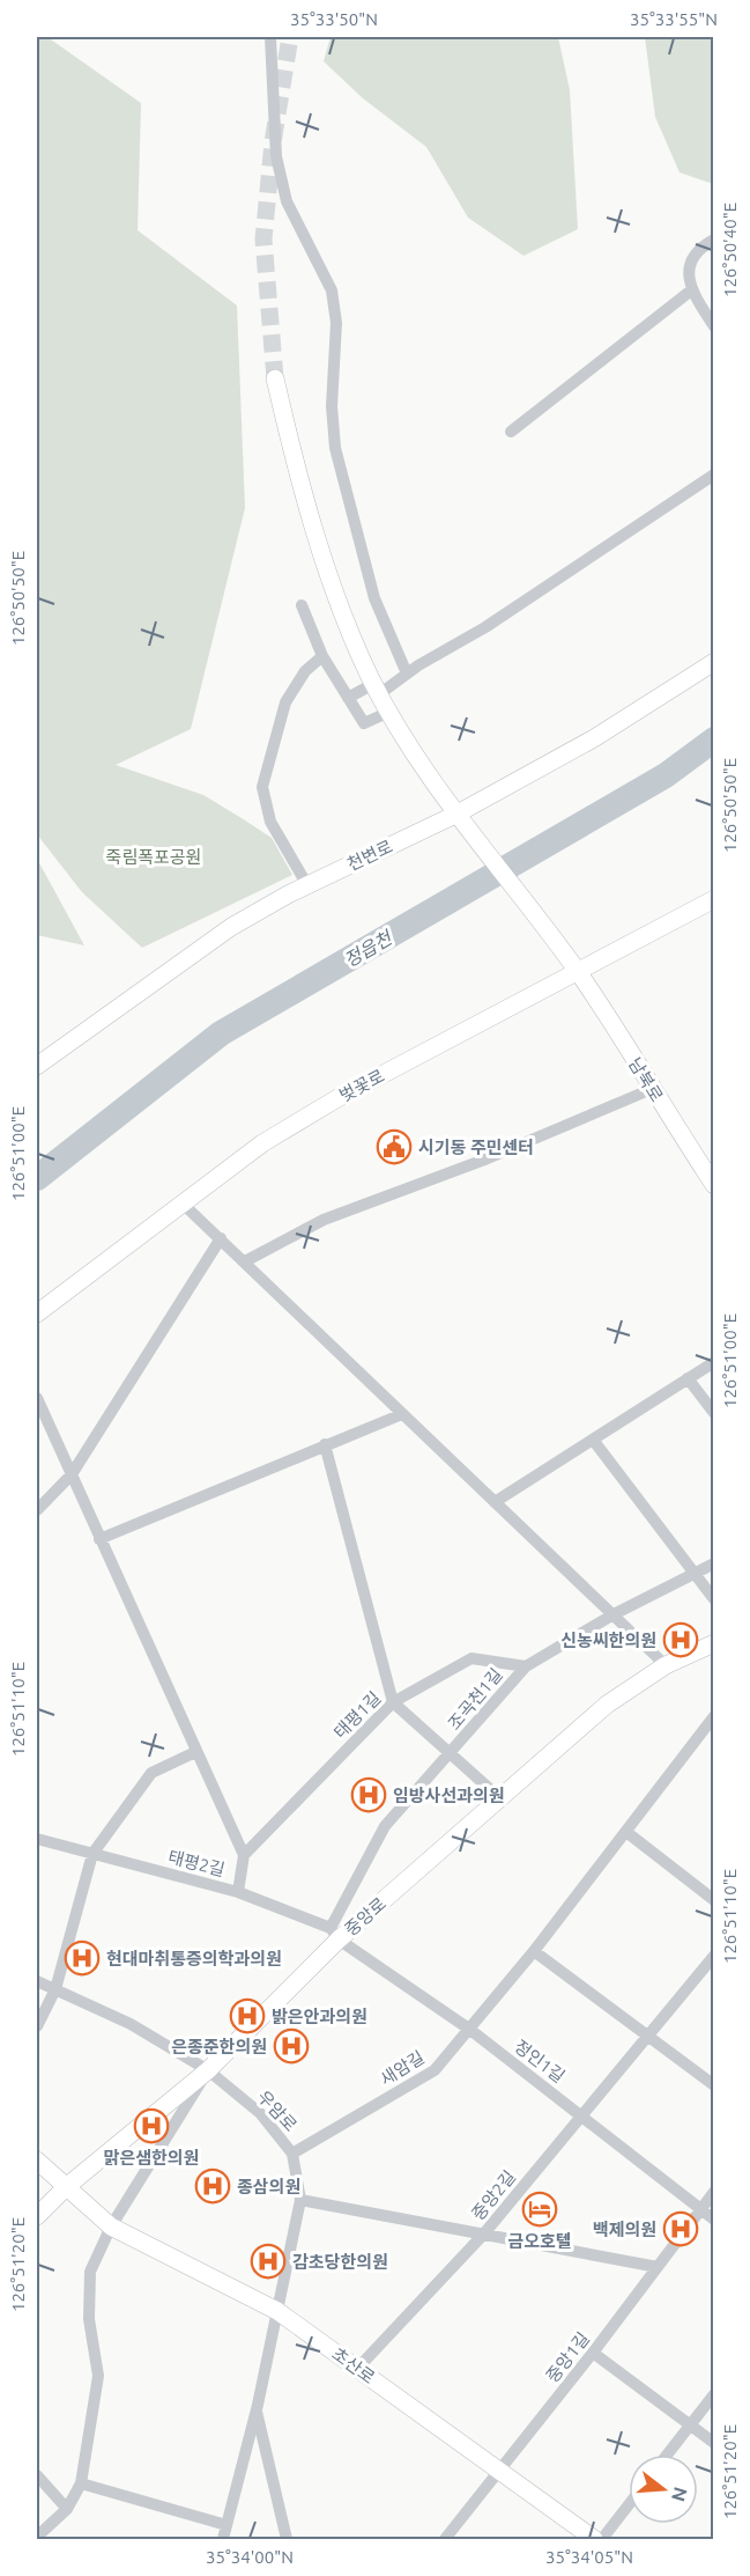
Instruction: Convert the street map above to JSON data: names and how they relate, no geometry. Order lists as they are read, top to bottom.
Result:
{
  "streets": {
    "street": [
      "천변로",
      "남북로",
      "벚꽃로",
      "조곡천1길",
      "태평1길",
      "태평2길",
      "중앙로",
      "정인1길",
      "새암길",
      "우암로",
      "중앙2길",
      "중앙1길",
      "초산로"
    ]
  },
  "crossings": [
    ["천변로", "남북로"],
    ["남북로", "벚꽃로"],
    ["조곡천1길", "태평1길"],
    ["조곡천1길", "태평2길"],
    ["조곡천1길", "중앙로"],
    ["조곡천1길", "정인1길"],
    ["태평2길", "중앙로"],
    ["태평2길", "정인1길"],
    ["중앙로", "정인1길"],
    ["중앙로", "우암로"],
    ["중앙로", "초산로"],
    ["정인1길", "새암길"],
    ["정인1길", "중앙2길"],
    ["정인1길", "중앙1길"],
    ["새암길", "우암로"],
    ["우암로", "초산로"],
    ["중앙2길", "초산로"],
    ["중앙1길", "초산로"]
  ],
  "water": ["정읍천"],
  "parks": ["죽림폭포공원"],
  "places": {
    "public building": ["시기동 주민센터"],
    "hospital": [
      "신농씨한의원",
      "임방사선과의원",
      "현대마취통증의학과의원",
      "밝은안과의원",
      "은종준한의원",
      "맑은샘한의원",
      "종삼의원",
      "백제의원",
      "감초당한의원"
    ],
    "hotel": ["금오호텔"]
  },
  "north": "right",
  "coordinates": [
    "35°33'50\"N",
    "35°33'55\"N",
    "126°50'40\"E",
    "126°50'50\"E",
    "126°51'00\"E",
    "126°51'10\"E",
    "126°51'20\"E",
    "35°34'00\"N",
    "35°34'05\"N"
  ]
}
